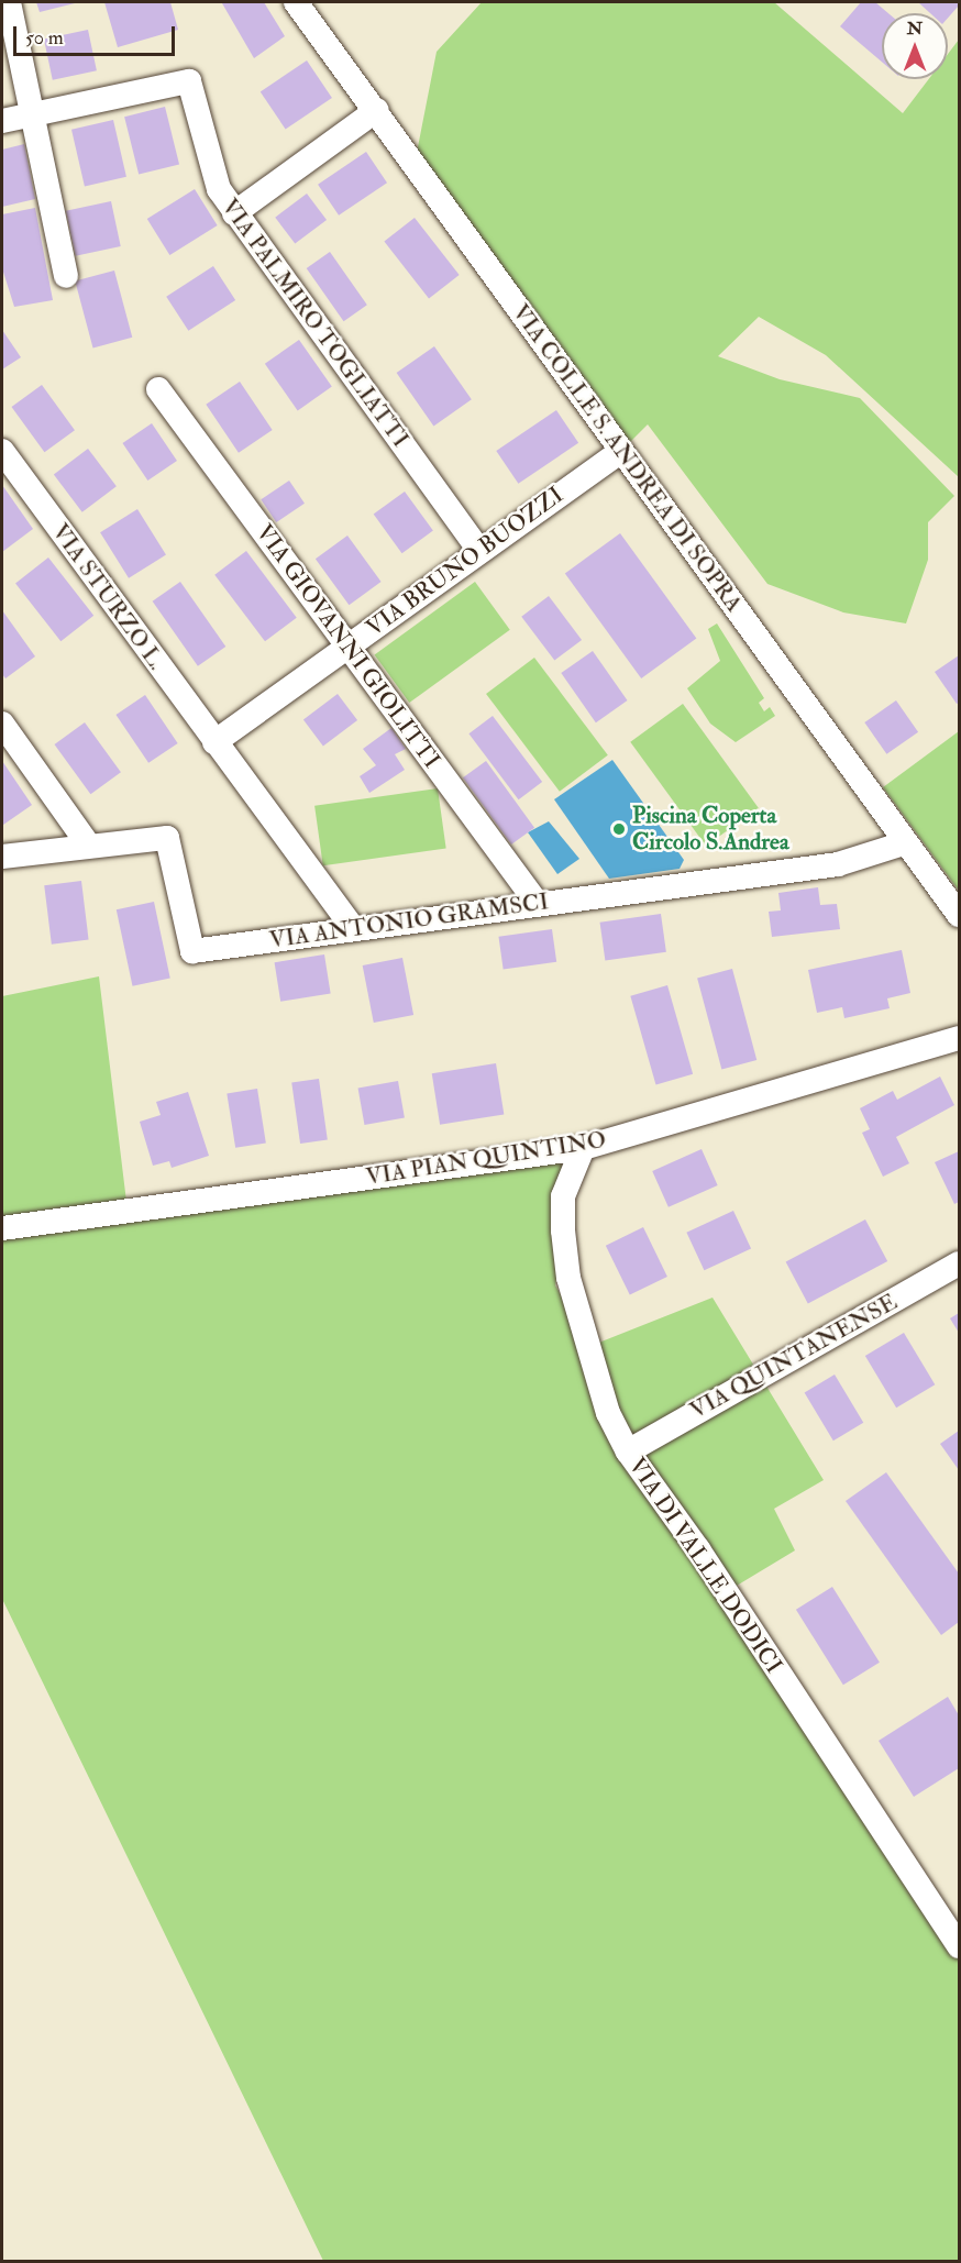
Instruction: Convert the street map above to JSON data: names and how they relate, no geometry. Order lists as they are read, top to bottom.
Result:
{
  "streets": {
    "street": [
      "VIA PALMIRO TOGLIATTI",
      "VIA COLLE S. ANDREA DI SOPRA",
      "VIA BRUNO BUOZZI",
      "VIA STURZO L.",
      "VIA GIOVANNI GIOLITTI",
      "VIA ANTONIO GRAMSCI",
      "VIA PIAN QUINTINO",
      "VIA QUINTANENSE",
      "VIA DI VALLE DODICI"
    ]
  },
  "crossings": [
    ["VIA PALMIRO TOGLIATTI", "VIA BRUNO BUOZZI"],
    ["VIA COLLE S. ANDREA DI SOPRA", "VIA BRUNO BUOZZI"],
    ["VIA COLLE S. ANDREA DI SOPRA", "VIA ANTONIO GRAMSCI"],
    ["VIA BRUNO BUOZZI", "VIA STURZO L."],
    ["VIA BRUNO BUOZZI", "VIA GIOVANNI GIOLITTI"],
    ["VIA STURZO L.", "VIA ANTONIO GRAMSCI"],
    ["VIA GIOVANNI GIOLITTI", "VIA ANTONIO GRAMSCI"],
    ["VIA PIAN QUINTINO", "VIA DI VALLE DODICI"],
    ["VIA QUINTANENSE", "VIA DI VALLE DODICI"]
  ],
  "places": ["Piscina Coperta Circolo S.Andrea"],
  "scale_bar": "50 m",
  "north": "top"
}
